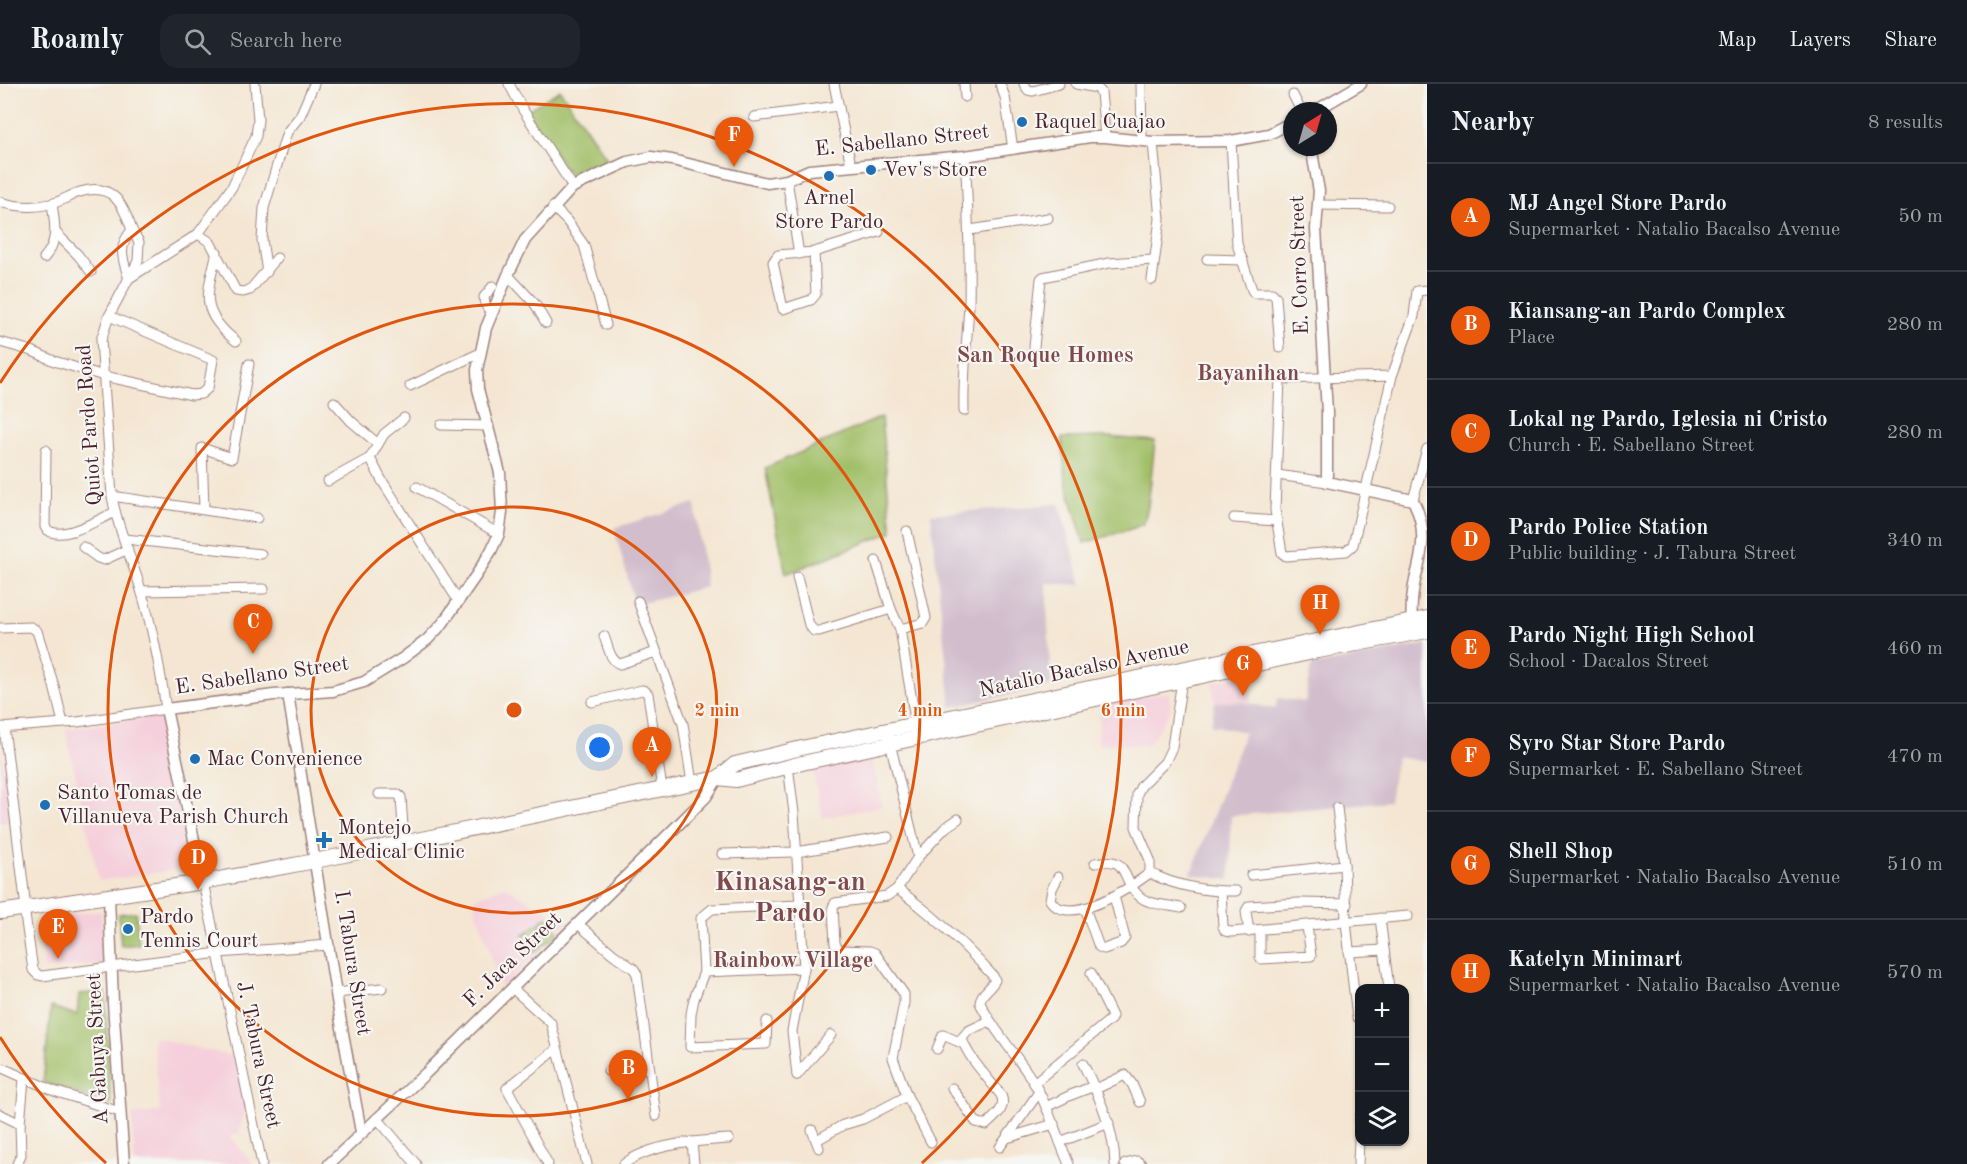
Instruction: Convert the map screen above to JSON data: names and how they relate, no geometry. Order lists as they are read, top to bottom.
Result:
{
  "streets": {
    "main road": ["Natalio Bacalso Avenue"],
    "street": [
      "E. Sabellano Street",
      "E. Corro Street",
      "Quiot Pardo Road",
      "F. Jaca Street",
      "I. Tabura Street",
      "A Gabuya Street",
      "J. Tabura Street"
    ]
  },
  "crossings": [
    ["E. Sabellano Street", "Quiot Pardo Road"],
    ["E. Sabellano Street", "I. Tabura Street"],
    ["Quiot Pardo Road", "Natalio Bacalso Avenue"],
    ["Quiot Pardo Road", "J. Tabura Street"],
    ["Natalio Bacalso Avenue", "F. Jaca Street"],
    ["Natalio Bacalso Avenue", "I. Tabura Street"],
    ["Natalio Bacalso Avenue", "A Gabuya Street"],
    ["Natalio Bacalso Avenue", "J. Tabura Street"],
    ["F. Jaca Street", "I. Tabura Street"]
  ],
  "districts": [
    "San Roque Homes",
    "Bayanihan",
    "Kinasang-an Pardo",
    "Rainbow Village"
  ],
  "places": {
    "other": [
      "Raquel Cuajao",
      "Vev's Store",
      "Arnel Store Pardo",
      "Mac Convenience",
      "Santo Tomas de Villanueva Parish Church",
      "Pardo Tennis Court"
    ],
    "health": ["Montejo Medical Clinic"]
  },
  "north": "top right",
  "page": {
    "header": "Roamly",
    "search": "Search here",
    "nav": ["Map", "Layers", "Share"],
    "heading": ["Nearby", "8 results"],
    "pins": [
      "F",
      "H",
      "C",
      "G",
      "A",
      "D",
      "E",
      "B"
    ],
    "list": [
      {
        "mark": "A",
        "name": "MJ Angel Store Pardo",
        "note": "Supermarket · Natalio Bacalso Avenue",
        "value": "50 m"
      },
      {
        "mark": "B",
        "name": "Kiansang-an Pardo Complex",
        "note": "Place",
        "value": "280 m"
      },
      {
        "mark": "C",
        "name": "Lokal ng Pardo, Iglesia ni Cristo",
        "note": "Church · E. Sabellano Street",
        "value": "280 m"
      },
      {
        "mark": "D",
        "name": "Pardo Police Station",
        "note": "Public building · J. Tabura Street",
        "value": "340 m"
      },
      {
        "mark": "E",
        "name": "Pardo Night High School",
        "note": "School · Dacalos Street",
        "value": "460 m"
      },
      {
        "mark": "F",
        "name": "Syro Star Store Pardo",
        "note": "Supermarket · E. Sabellano Street",
        "value": "470 m"
      },
      {
        "mark": "G",
        "name": "Shell Shop",
        "note": "Supermarket · Natalio Bacalso Avenue",
        "value": "510 m"
      },
      {
        "mark": "H",
        "name": "Katelyn Minimart",
        "note": "Supermarket · Natalio Bacalso Avenue",
        "value": "570 m"
      }
    ],
    "map_buttons": ["+", "−"]
  },
  "rings": ["2 min", "4 min", "6 min"]
}
